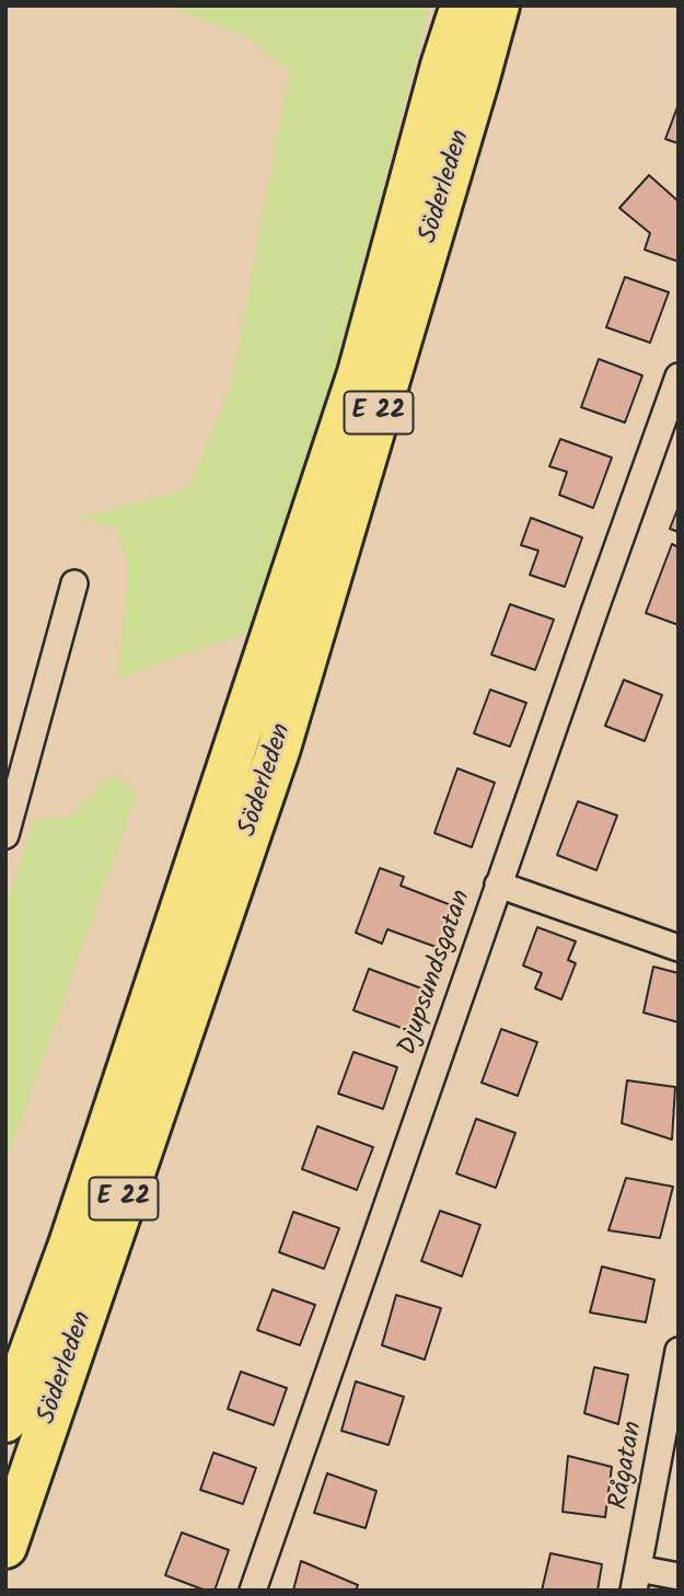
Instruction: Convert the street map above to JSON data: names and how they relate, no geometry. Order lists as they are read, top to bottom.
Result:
{
  "streets": {
    "highway": ["Söderleden", "E 22"],
    "street": ["Djupsundsgatan", "Rågatan"]
  },
  "crossings": [
    ["Söderleden", "E 22"]
  ]
}
